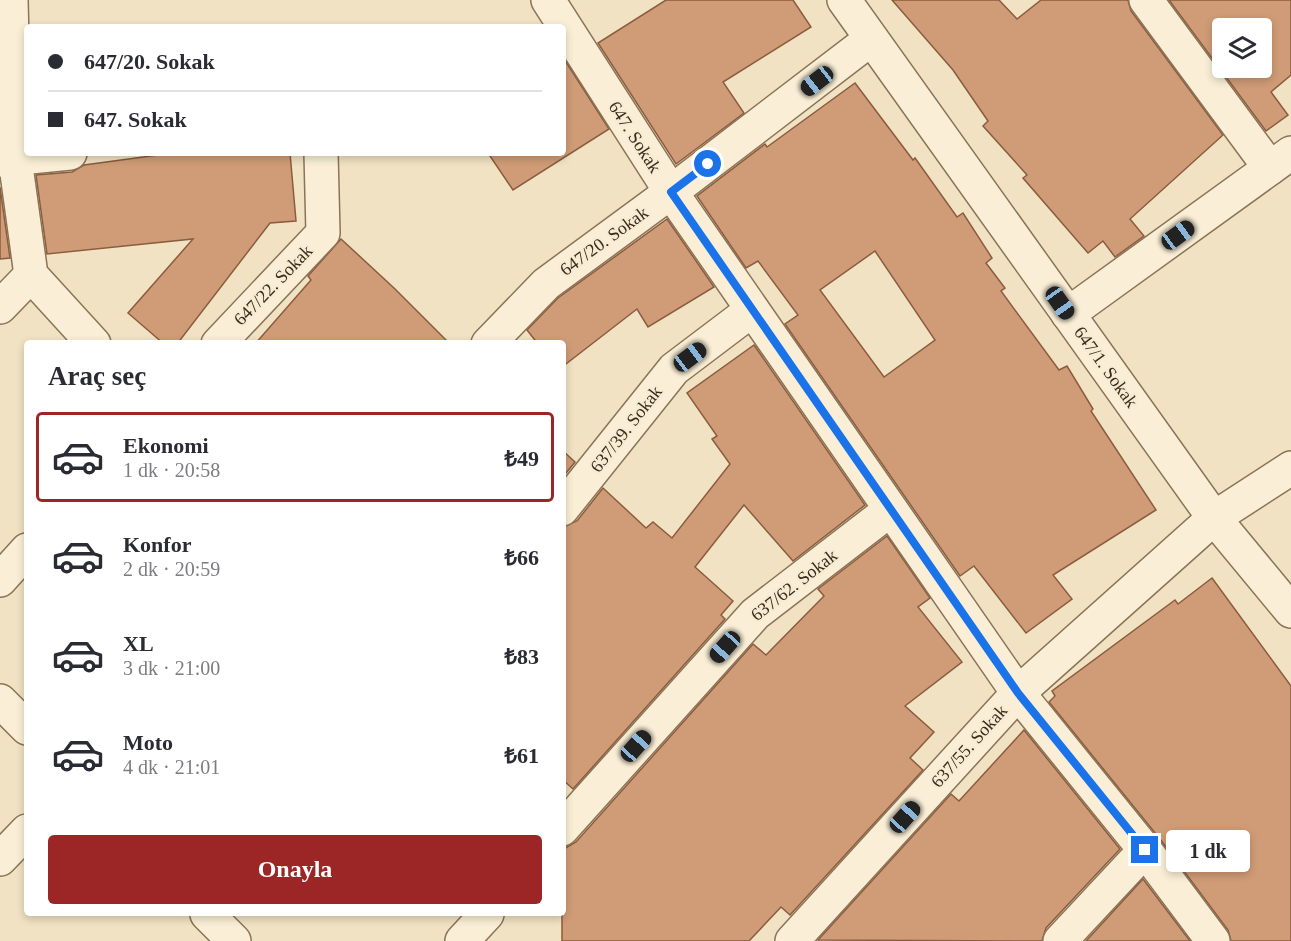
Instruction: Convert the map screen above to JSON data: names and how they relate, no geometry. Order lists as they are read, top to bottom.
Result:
{
  "streets": {
    "street": [
      "647. Sokak",
      "647/20. Sokak",
      "647/22. Sokak",
      "647/1. Sokak",
      "637/39. Sokak",
      "637/62. Sokak",
      "637/55. Sokak"
    ]
  },
  "crossings": [
    ["647. Sokak", "647/20. Sokak"],
    ["647. Sokak", "637/39. Sokak"],
    ["647. Sokak", "637/62. Sokak"],
    ["647. Sokak", "637/55. Sokak"],
    ["647/20. Sokak", "647/1. Sokak"],
    ["647/1. Sokak", "637/55. Sokak"]
  ],
  "page": {
    "banner": ["647/20. Sokak", "647. Sokak"],
    "heading": "Araç seç",
    "list": [
      {
        "name": "Ekonomi",
        "note": "1 dk · 20:58",
        "value": "₺49"
      },
      {
        "name": "Konfor",
        "note": "2 dk · 20:59",
        "value": "₺66"
      },
      {
        "name": "XL",
        "note": "3 dk · 21:00",
        "value": "₺83"
      },
      {
        "name": "Moto",
        "note": "4 dk · 21:01",
        "value": "₺61"
      }
    ],
    "buttons": "Onayla",
    "bubble": "1 dk"
  }
}
